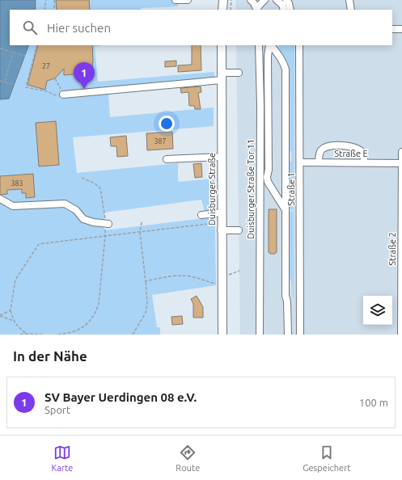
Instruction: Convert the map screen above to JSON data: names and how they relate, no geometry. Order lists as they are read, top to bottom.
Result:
{
  "streets": {
    "main road": ["Duisburger Straße"],
    "lane": [
      "Straße E",
      "Duisburger Straße Tor 11",
      "Straße 1",
      "Straße 2"
    ]
  },
  "crossings": [
    ["Straße E", "Straße 1"],
    ["Straße E", "Straße 2"]
  ],
  "house_numbers": ["27", "387", "383"],
  "page": {
    "search": "Hier suchen",
    "pins": "1",
    "heading": "In der Nähe",
    "list": [
      {
        "mark": "1",
        "name": "SV Bayer Uerdingen 08 e.V.",
        "note": "Sport",
        "value": "100 m"
      }
    ],
    "nav": ["Karte", "Route", "Gespeichert"]
  }
}
